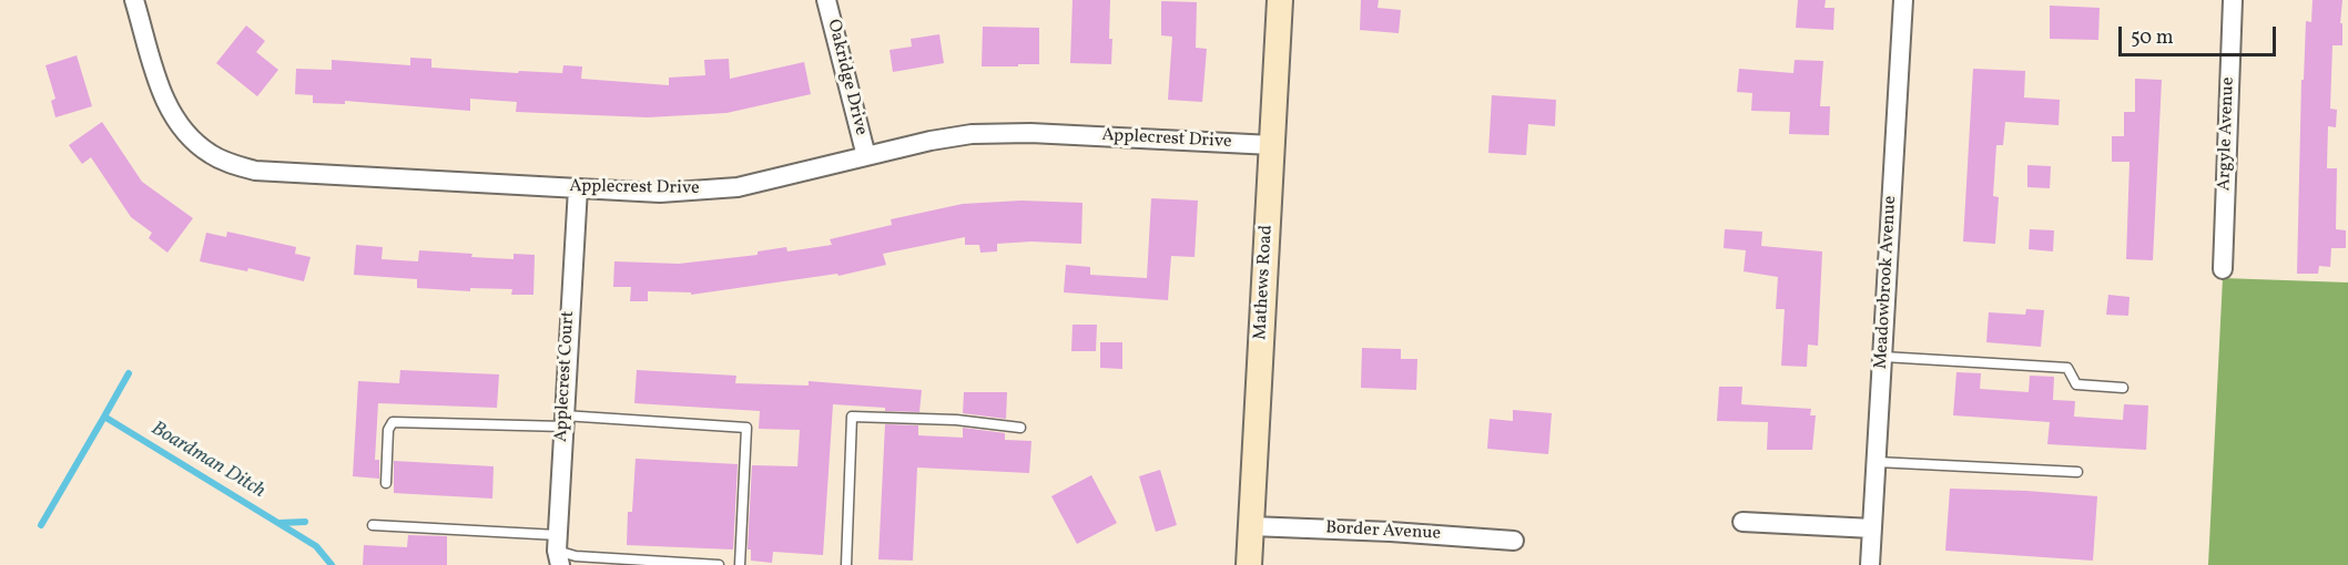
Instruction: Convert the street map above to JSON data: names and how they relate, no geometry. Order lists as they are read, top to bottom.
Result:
{
  "streets": {
    "street": [
      "Oakridge Drive",
      "Argyle Avenue",
      "Applecrest Drive",
      "Mathews Road",
      "Meadowbrook Avenue",
      "Applecrest Court",
      "Border Avenue"
    ]
  },
  "crossings": [
    ["Oakridge Drive", "Applecrest Drive"],
    ["Applecrest Drive", "Mathews Road"],
    ["Applecrest Drive", "Applecrest Court"],
    ["Mathews Road", "Border Avenue"]
  ],
  "water": ["Boardman Ditch"],
  "scale_bar": "50 m"
}
